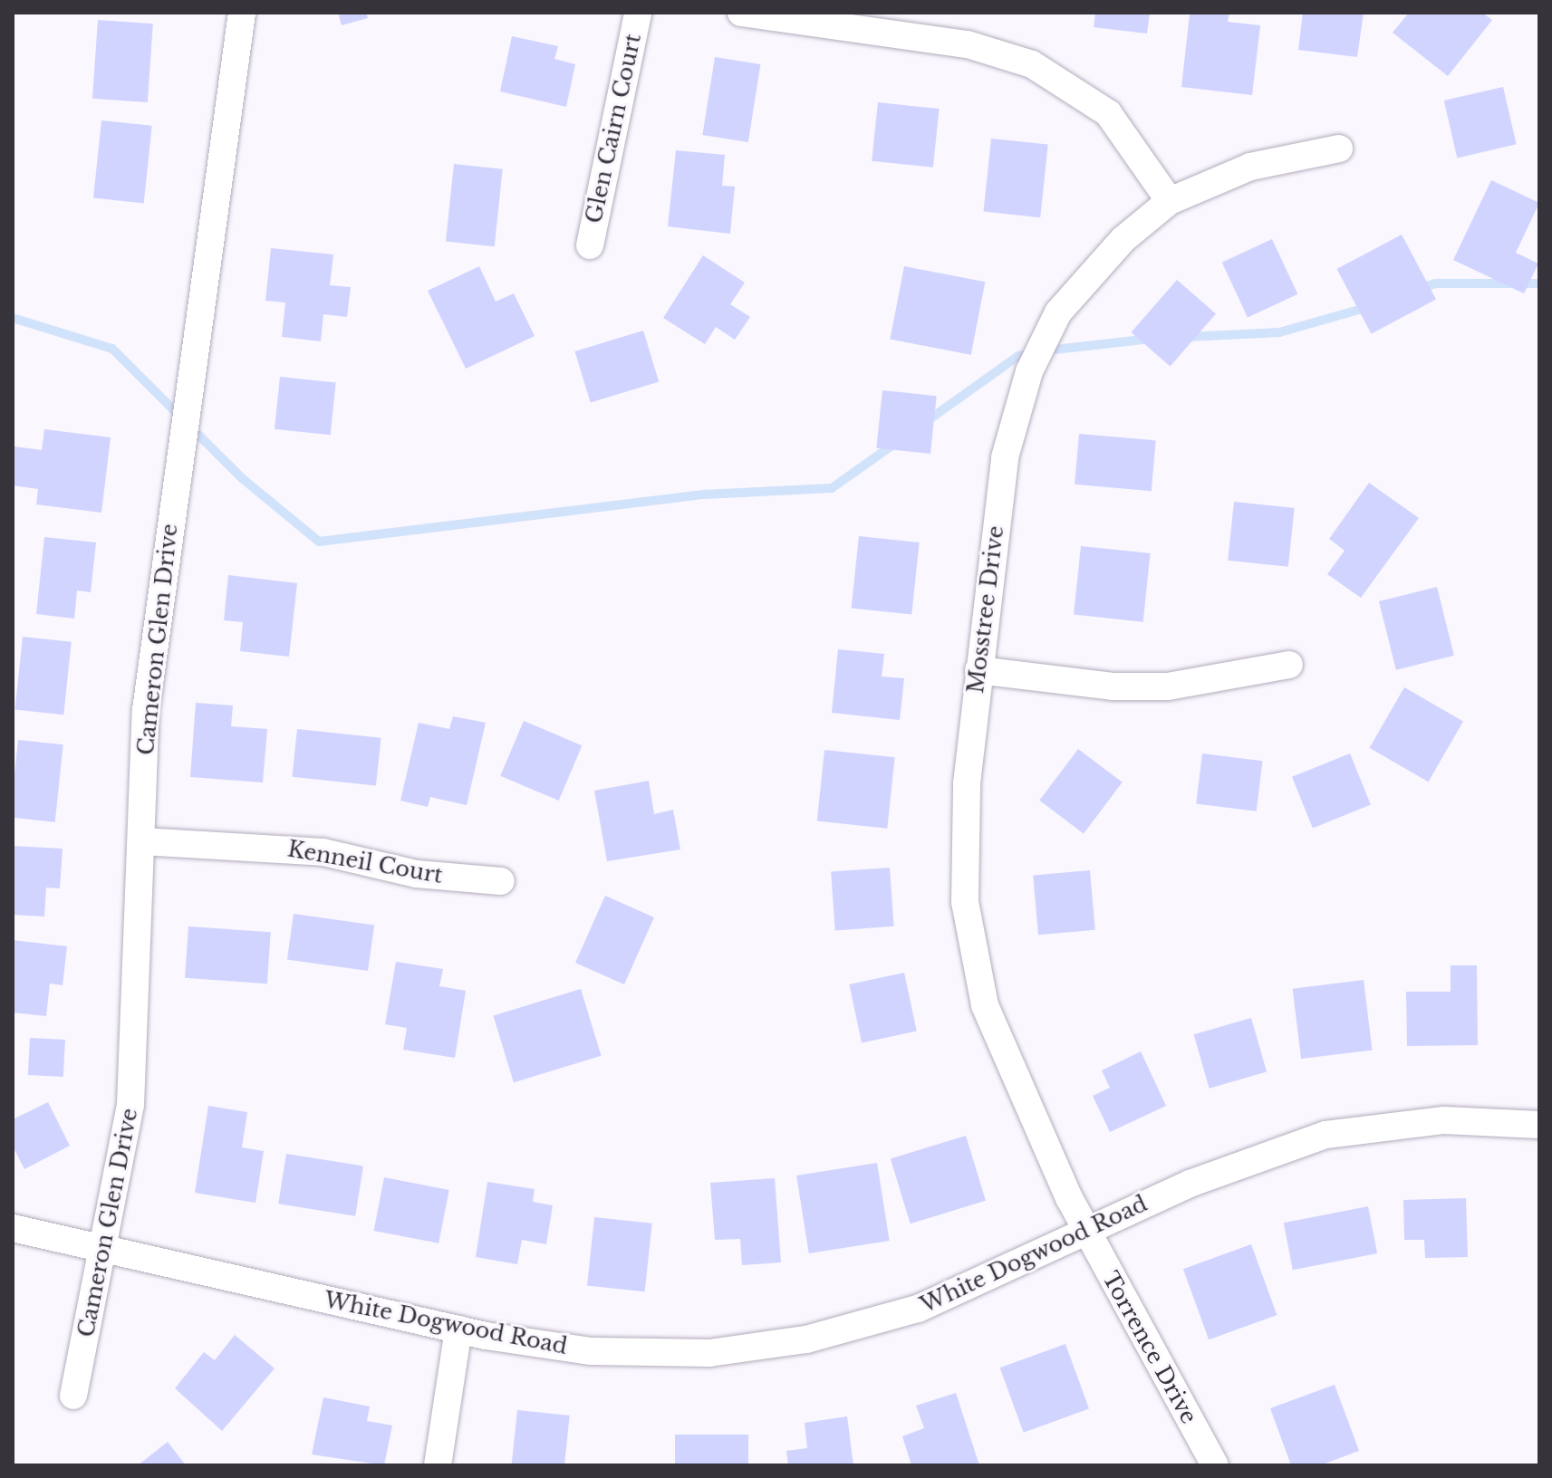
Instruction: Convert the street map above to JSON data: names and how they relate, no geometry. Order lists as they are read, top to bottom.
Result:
{
  "streets": {
    "street": [
      "Glen Cairn Court",
      "Mosstree Drive",
      "Cameron Glen Drive",
      "Kenneil Court",
      "White Dogwood Road",
      "Torrence Drive"
    ]
  },
  "crossings": [
    ["Mosstree Drive", "White Dogwood Road"],
    ["Mosstree Drive", "Torrence Drive"],
    ["Cameron Glen Drive", "Kenneil Court"],
    ["Cameron Glen Drive", "White Dogwood Road"],
    ["White Dogwood Road", "Torrence Drive"]
  ]
}
